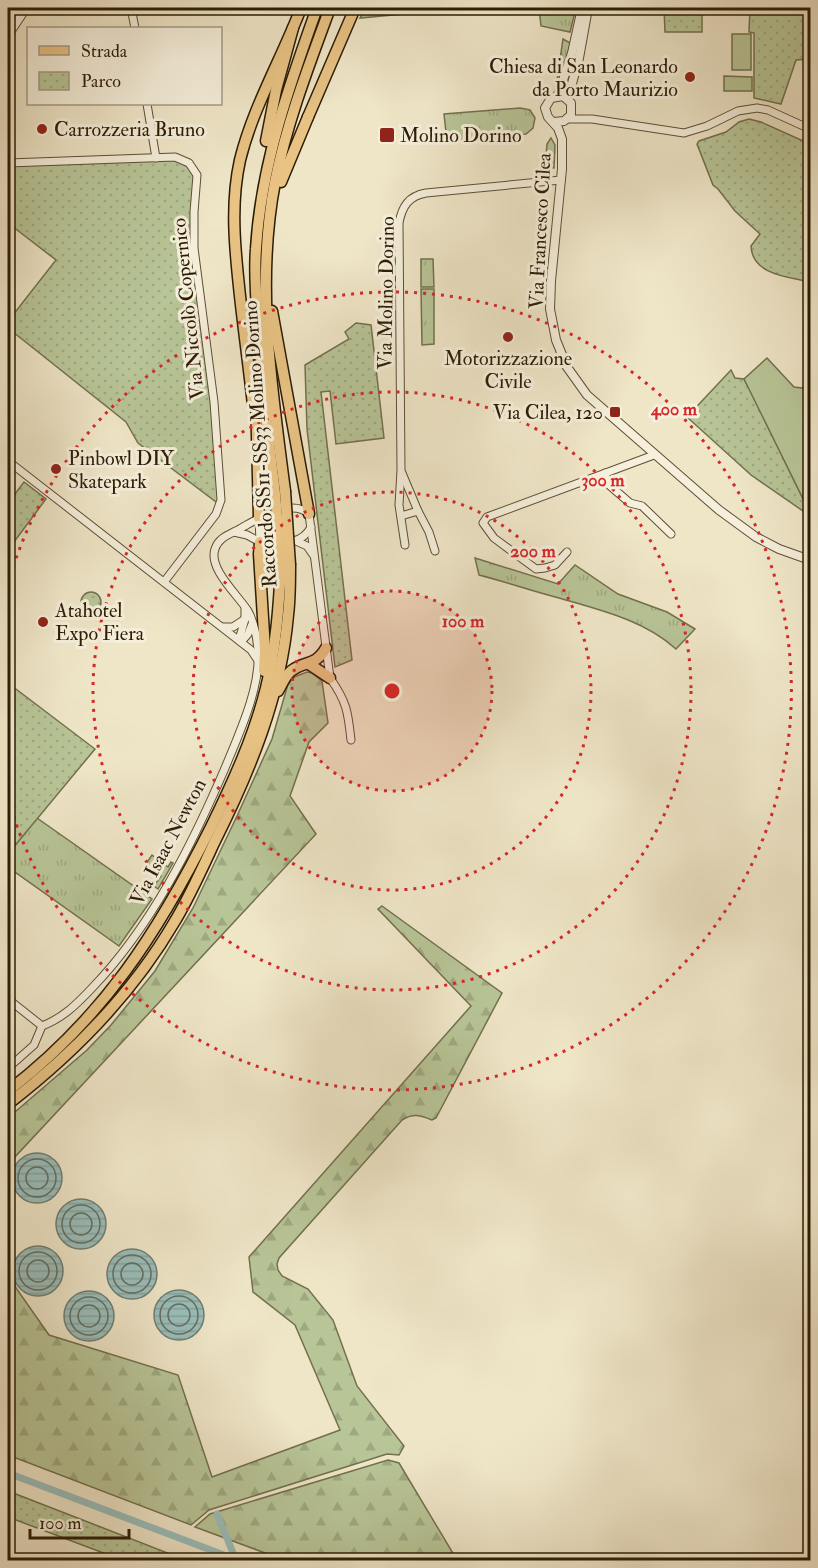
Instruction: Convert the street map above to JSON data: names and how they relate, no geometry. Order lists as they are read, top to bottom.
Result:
{
  "streets": {
    "main road": ["Raccordo SS11-SS33 Molino Dorino"],
    "street": [
      "Via Francesco Cilea",
      "Via Molino Dorino",
      "Via Niccolò Copernico",
      "Via Isaac Newton"
    ]
  },
  "crossings": [
    ["Via Francesco Cilea", "Via Molino Dorino"]
  ],
  "places": {
    "other": [
      "Chiesa di San Leonardo da Porto Maurizio",
      "Carrozzeria Bruno",
      "Motorizzazione Civile",
      "Pinbowl DIY Skatepark",
      "Atahotel Expo Fiera"
    ],
    "transit": ["Molino Dorino", "Via Cilea, 120"]
  },
  "legend": ["Strada", "Parco"],
  "scale_bar": "100 m",
  "rings": [
    "400 m",
    "300 m",
    "200 m",
    "100 m"
  ]
}
